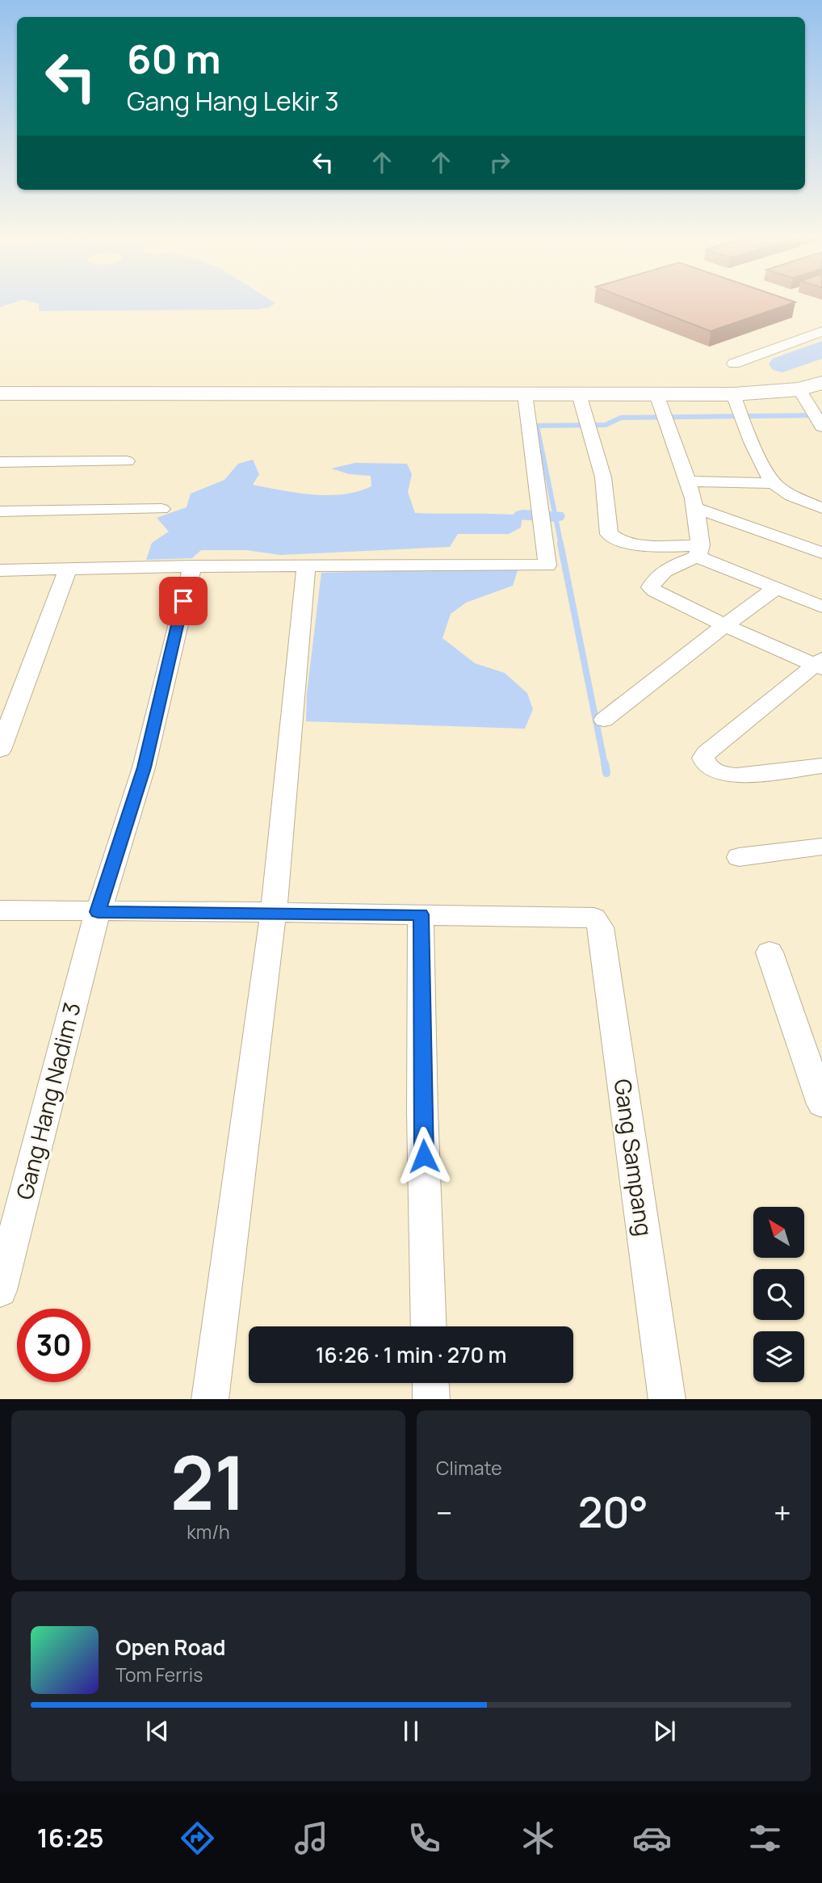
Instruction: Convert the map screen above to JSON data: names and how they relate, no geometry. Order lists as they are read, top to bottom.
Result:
{
  "streets": {
    "street": ["Gang Hang Nadim 3", "Gang Sampang"]
  },
  "north": "top left",
  "page": {
    "turn": ["60 m", "Gang Hang Lekir 3"],
    "limit": "30",
    "trip": "16:26 · 1 min · 270 m",
    "tile": [
      ["21", "km/h"],
      "Climate"
    ],
    "heat": ["−", "20°", "+"],
    "song": ["Open Road", "Tom Ferris"],
    "tabs": "16:25"
  }
}
